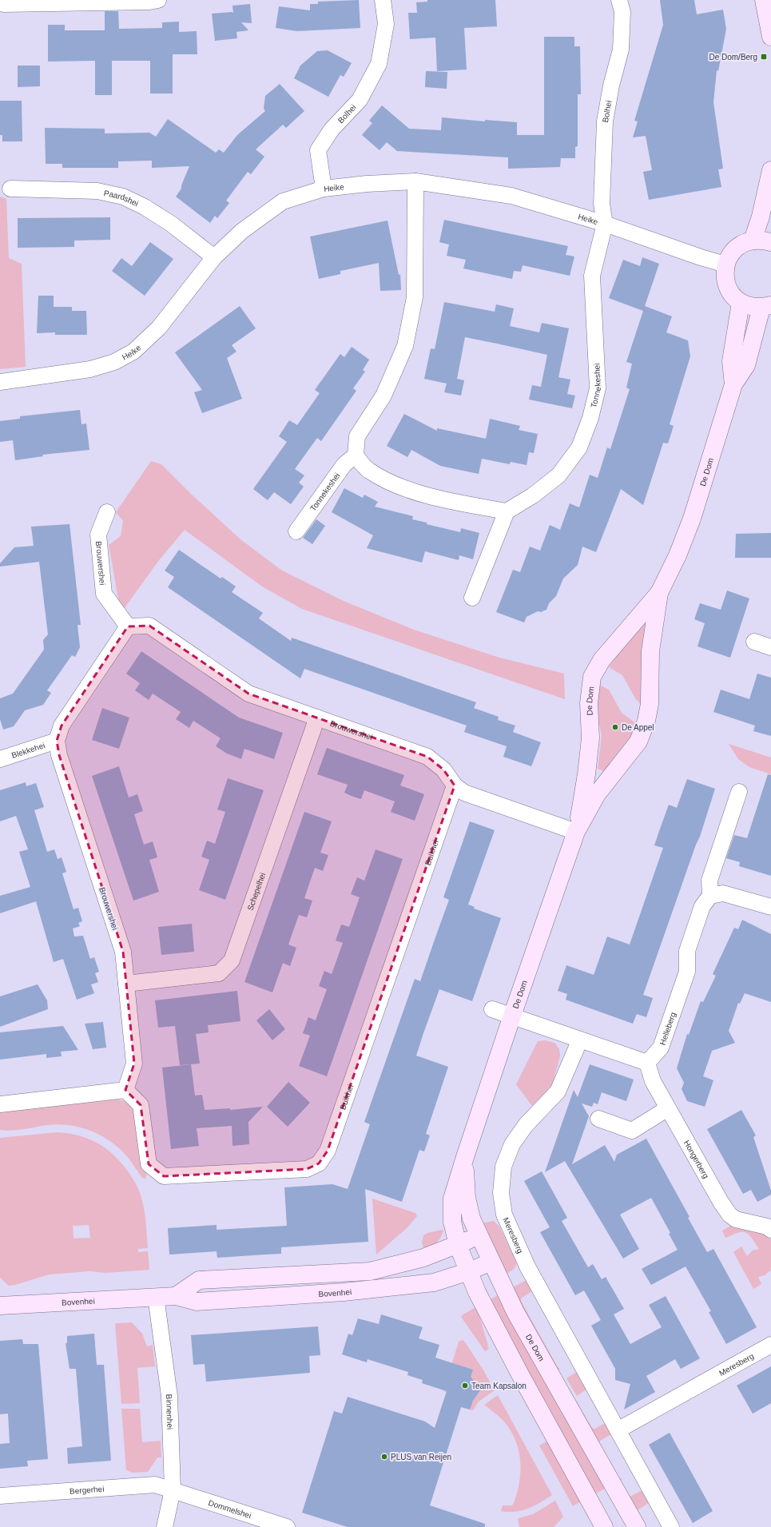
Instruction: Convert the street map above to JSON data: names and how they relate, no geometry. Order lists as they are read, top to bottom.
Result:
{
  "streets": {
    "street": [
      "Bolhei",
      "Heike",
      "Paardshei",
      "Tonnekeshei",
      "De Dom",
      "Brouwershei",
      "Blekkehei",
      "Buikhei",
      "Schepelhei",
      "Helleberg",
      "Hongerberg",
      "Meresberg",
      "Bovenhei",
      "Binnenhei",
      "Bergerhei",
      "Dommelshei"
    ]
  },
  "crossings": [
    ["Bolhei", "Heike"],
    ["Bolhei", "Tonnekeshei"],
    ["Heike", "Paardshei"],
    ["Heike", "Tonnekeshei"],
    ["De Dom", "Brouwershei"],
    ["De Dom", "Bovenhei"],
    ["Brouwershei", "Blekkehei"],
    ["Brouwershei", "Buikhei"],
    ["Brouwershei", "Schepelhei"],
    ["Helleberg", "Hongerberg"],
    ["Bovenhei", "Binnenhei"],
    ["Binnenhei", "Bergerhei"],
    ["Binnenhei", "Dommelshei"],
    ["Bergerhei", "Dommelshei"]
  ],
  "places": {
    "transit": ["De Dom/Berg"],
    "other": ["De Appel", "Team Kapsalon", "PLUS van Reijen"]
  }
}
